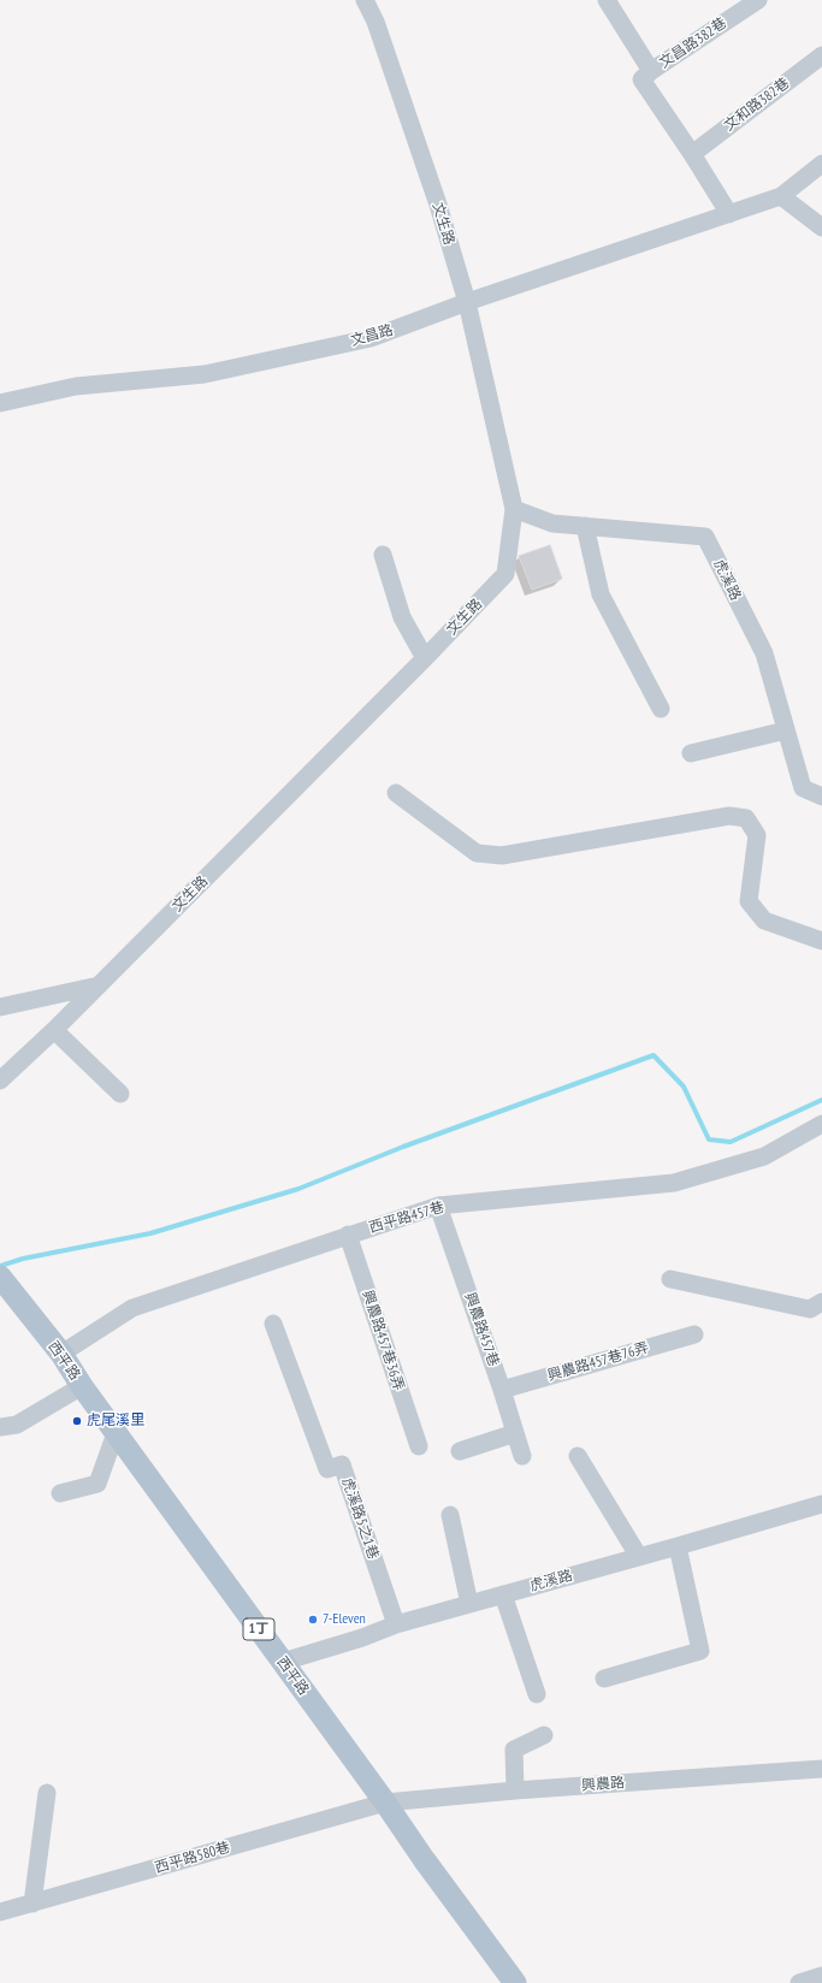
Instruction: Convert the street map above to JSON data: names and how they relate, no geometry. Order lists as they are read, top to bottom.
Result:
{
  "streets": {
    "main road": ["西平路", "1丁"],
    "street": [
      "文昌路382巷",
      "文和路382巷",
      "文生路",
      "文昌路",
      "虎溪路",
      "西平路457巷",
      "興農路457巷",
      "興農路457巷36弄",
      "興農路457巷76弄",
      "虎溪路5之1巷",
      "興農路",
      "西平路580巷"
    ]
  },
  "crossings": [
    ["文生路", "文昌路"],
    ["文生路", "虎溪路"],
    ["虎溪路", "西平路"],
    ["虎溪路", "虎溪路5之1巷"],
    ["西平路457巷", "興農路457巷"],
    ["西平路457巷", "興農路457巷36弄"],
    ["西平路457巷", "西平路"],
    ["興農路457巷", "興農路457巷76弄"],
    ["西平路", "興農路"],
    ["西平路", "西平路580巷"],
    ["興農路", "西平路580巷"]
  ],
  "places": ["虎尾溪里", "7-Eleven"]
}
